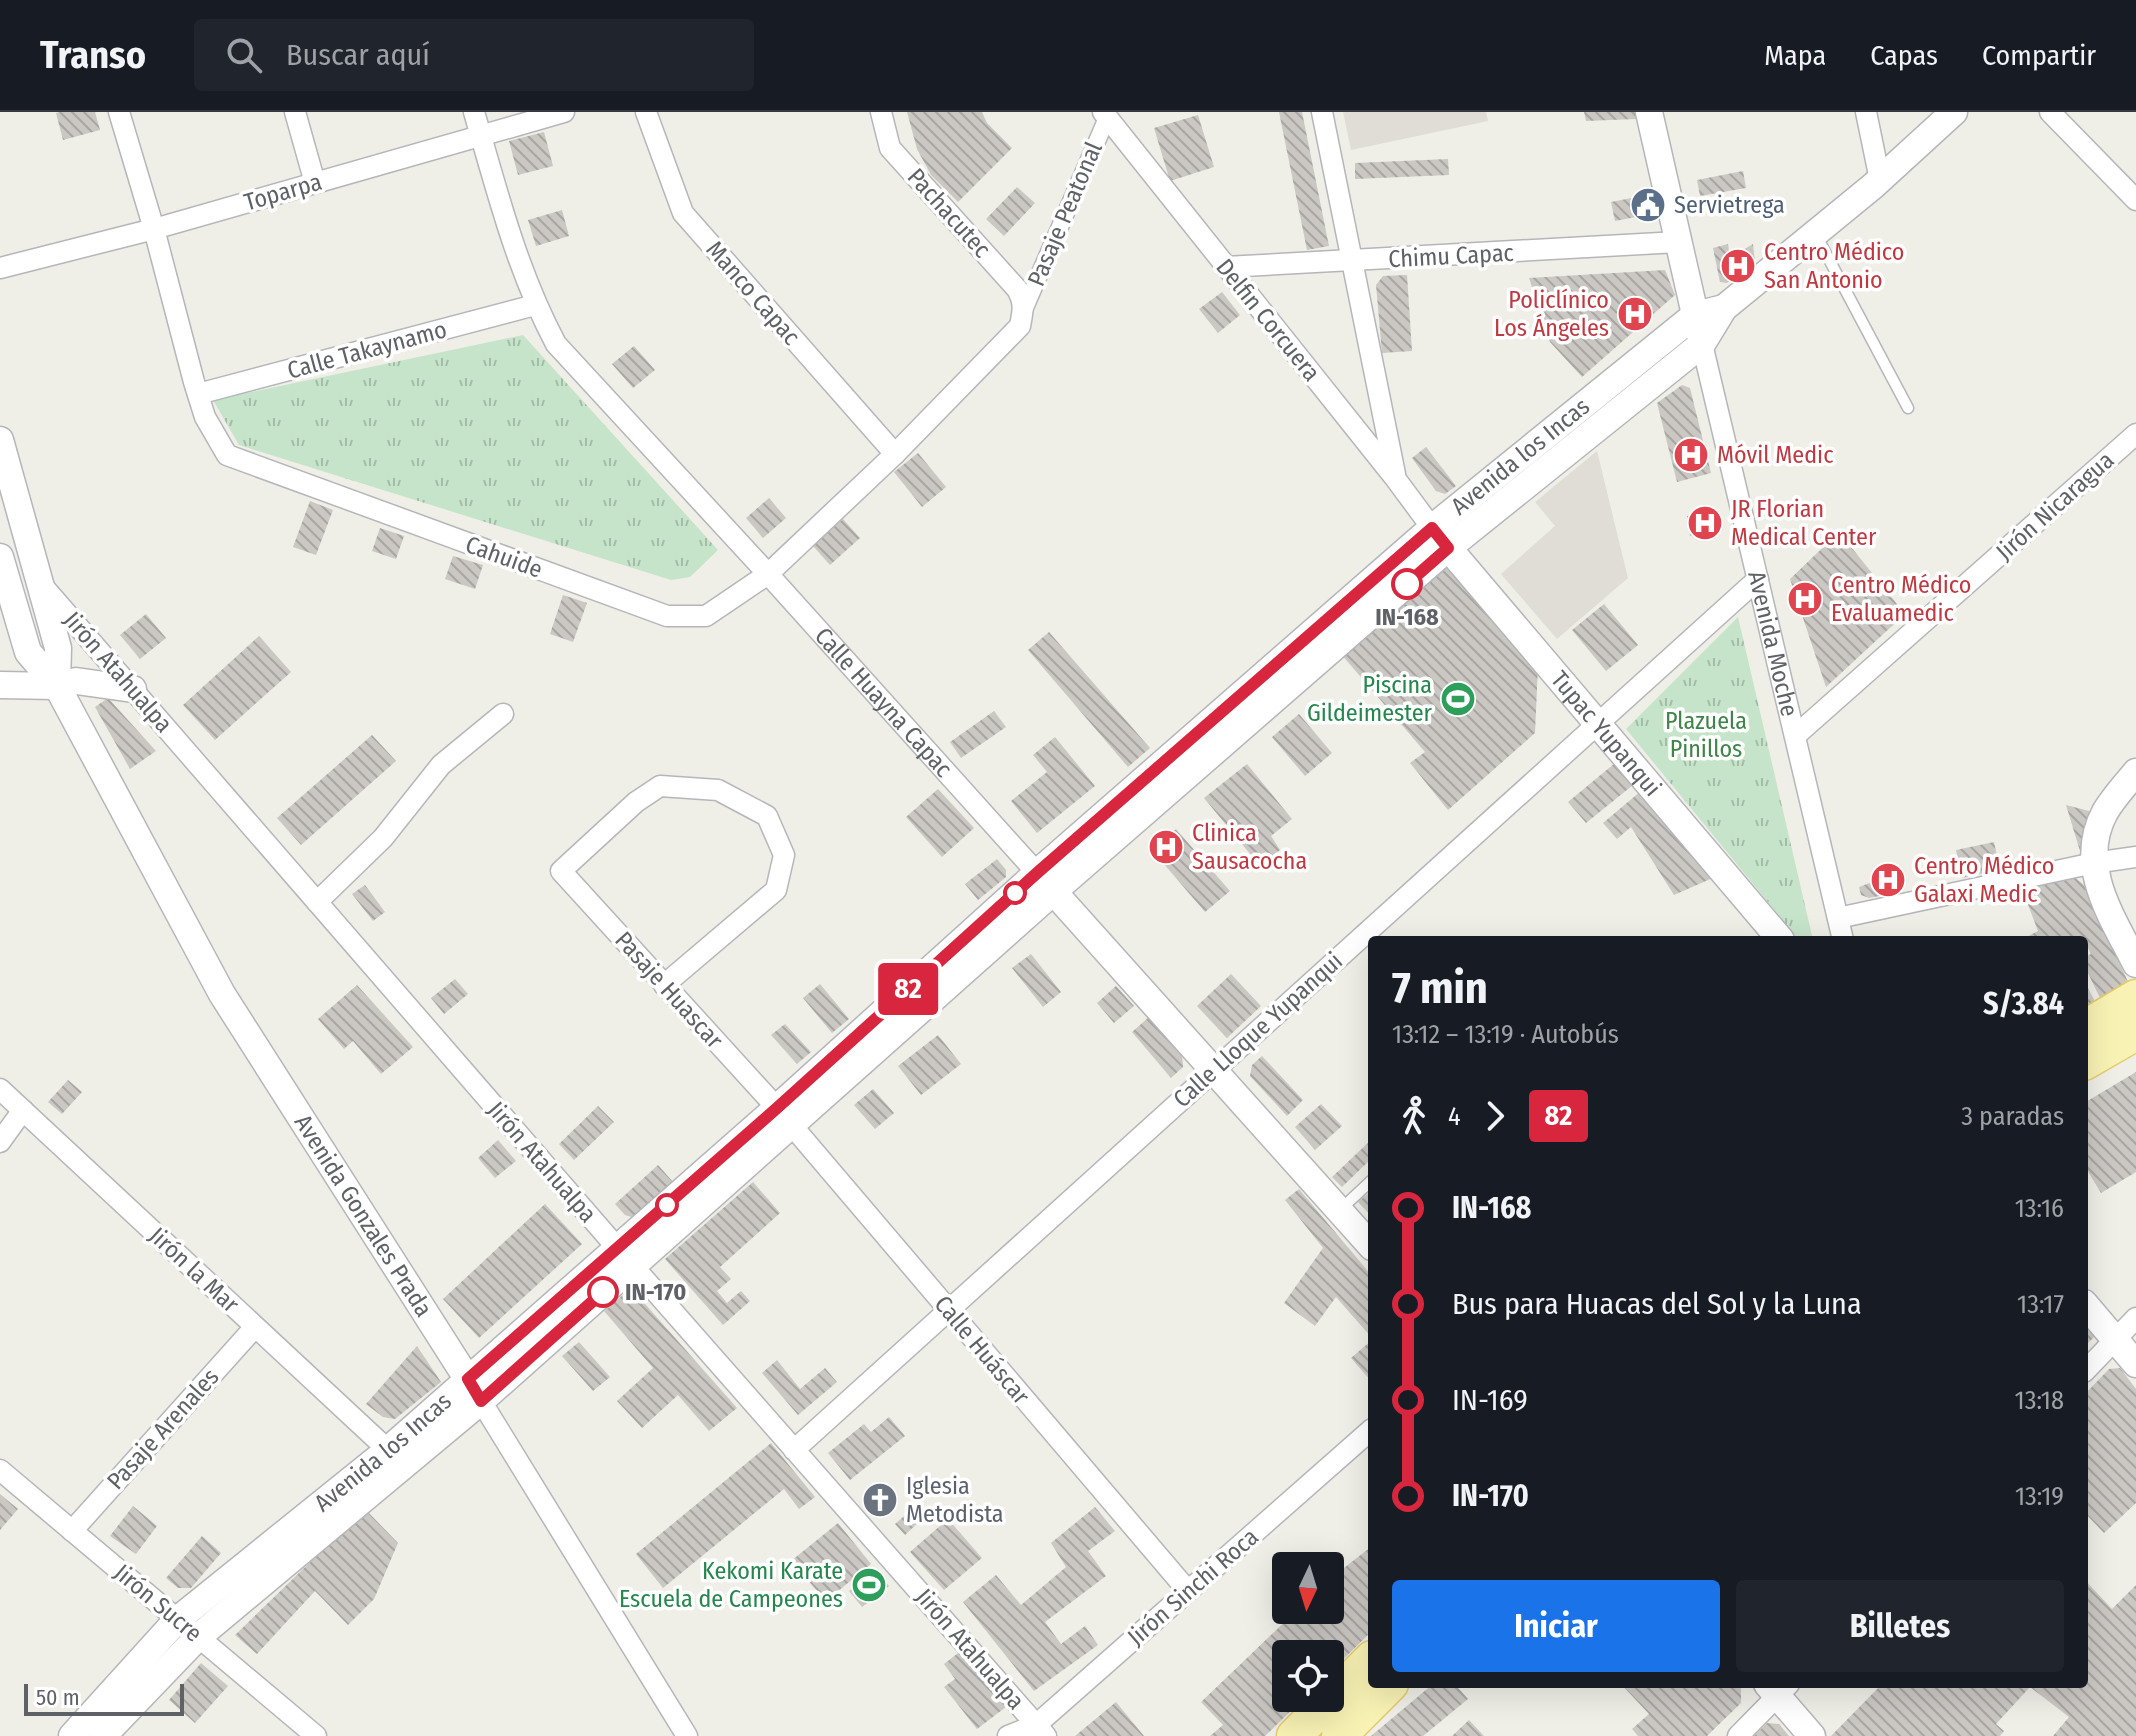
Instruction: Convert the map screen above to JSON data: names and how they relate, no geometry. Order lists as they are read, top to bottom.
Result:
{
  "streets": {
    "street": [
      "Toparpa",
      "Pachacutec",
      "Pasaje Peatonal",
      "Chimu Capac",
      "Manco Capac",
      "Delfin Corcuera",
      "Calle Takaynamo",
      "Avenida los Incas",
      "Jirón Nicaragua",
      "Cahuide",
      "Avenida Moche",
      "Jirón Atahualpa",
      "Calle Huayna Capac",
      "Tupac Yupanqui",
      "Pasaje Huascar",
      "Calle Lloque Yupanqui",
      "Avenida Gonzales Prada",
      "Jirón la Mar",
      "Calle Huáscar",
      "Pasaje Arenales",
      "Jirón Sinchi Roca",
      "Jirón Sucre"
    ]
  },
  "crossings": [
    ["Toparpa", "Cahuide"],
    ["Toparpa", "Calle Huayna Capac"],
    ["Pachacutec", "Pasaje Peatonal"],
    ["Pachacutec", "Cahuide"],
    ["Pasaje Peatonal", "Delfin Corcuera"],
    ["Pasaje Peatonal", "Cahuide"],
    ["Chimu Capac", "Delfin Corcuera"],
    ["Chimu Capac", "Avenida Moche"],
    ["Manco Capac", "Cahuide"],
    ["Delfin Corcuera", "Avenida los Incas"],
    ["Delfin Corcuera", "Tupac Yupanqui"],
    ["Calle Takaynamo", "Cahuide"],
    ["Calle Takaynamo", "Calle Huayna Capac"],
    ["Avenida los Incas", "Avenida Moche"],
    ["Avenida los Incas", "Jirón Atahualpa"],
    ["Avenida los Incas", "Calle Huayna Capac"],
    ["Avenida los Incas", "Tupac Yupanqui"],
    ["Avenida los Incas", "Pasaje Huascar"],
    ["Avenida los Incas", "Avenida Gonzales Prada"],
    ["Avenida los Incas", "Jirón la Mar"],
    ["Avenida los Incas", "Calle Huáscar"],
    ["Avenida los Incas", "Jirón Sucre"],
    ["Jirón Nicaragua", "Avenida Moche"],
    ["Cahuide", "Calle Huayna Capac"],
    ["Avenida Moche", "Calle Lloque Yupanqui"],
    ["Jirón Atahualpa", "Calle Lloque Yupanqui"],
    ["Jirón Atahualpa", "Avenida Gonzales Prada"],
    ["Jirón Atahualpa", "Jirón Sinchi Roca"],
    ["Calle Huayna Capac", "Calle Lloque Yupanqui"],
    ["Tupac Yupanqui", "Calle Lloque Yupanqui"],
    ["Pasaje Huascar", "Calle Huáscar"],
    ["Calle Lloque Yupanqui", "Calle Huáscar"],
    ["Jirón la Mar", "Pasaje Arenales"],
    ["Calle Huáscar", "Jirón Sinchi Roca"],
    ["Pasaje Arenales", "Jirón Sucre"]
  ],
  "parks": ["Plazuela Pinillos"],
  "places": {
    "public building": ["Servietrega"],
    "hospital": [
      "Centro Médico San Antonio",
      "Policlínico Los Ángeles",
      "Móvil Medic",
      "JR Florian Medical Center",
      "Centro Médico Evaluamedic",
      "Clinica Sausacocha",
      "Centro Médico Galaxi Medic"
    ],
    "other": ["IN-168", "IN-170"],
    "sports": ["Piscina Gildeimester", "Kekomi Karate Escuela de Campeones"],
    "church": ["Iglesia Metodista"]
  },
  "lines": ["bus line 82"],
  "scale_bar": "50 m",
  "north": "bottom",
  "page": {
    "header": "Transo",
    "search": "Buscar aquí",
    "nav": ["Mapa", "Capas", "Compartir"],
    "on_map": "82",
    "heading": ["7 min", "13:12 – 13:19 · Autobús", "S/3.84"],
    "legs": ["4", "82", "3 paradas"],
    "list": [
      {
        "name": "IN-168",
        "value": "13:16"
      },
      {
        "name": "Bus para Huacas del Sol y la Luna",
        "value": "13:17"
      },
      {
        "name": "IN-169",
        "value": "13:18"
      },
      {
        "name": "IN-170",
        "value": "13:19"
      }
    ],
    "buttons": ["Iniciar", "Billetes"],
    "scale": "50 m"
  }
}
